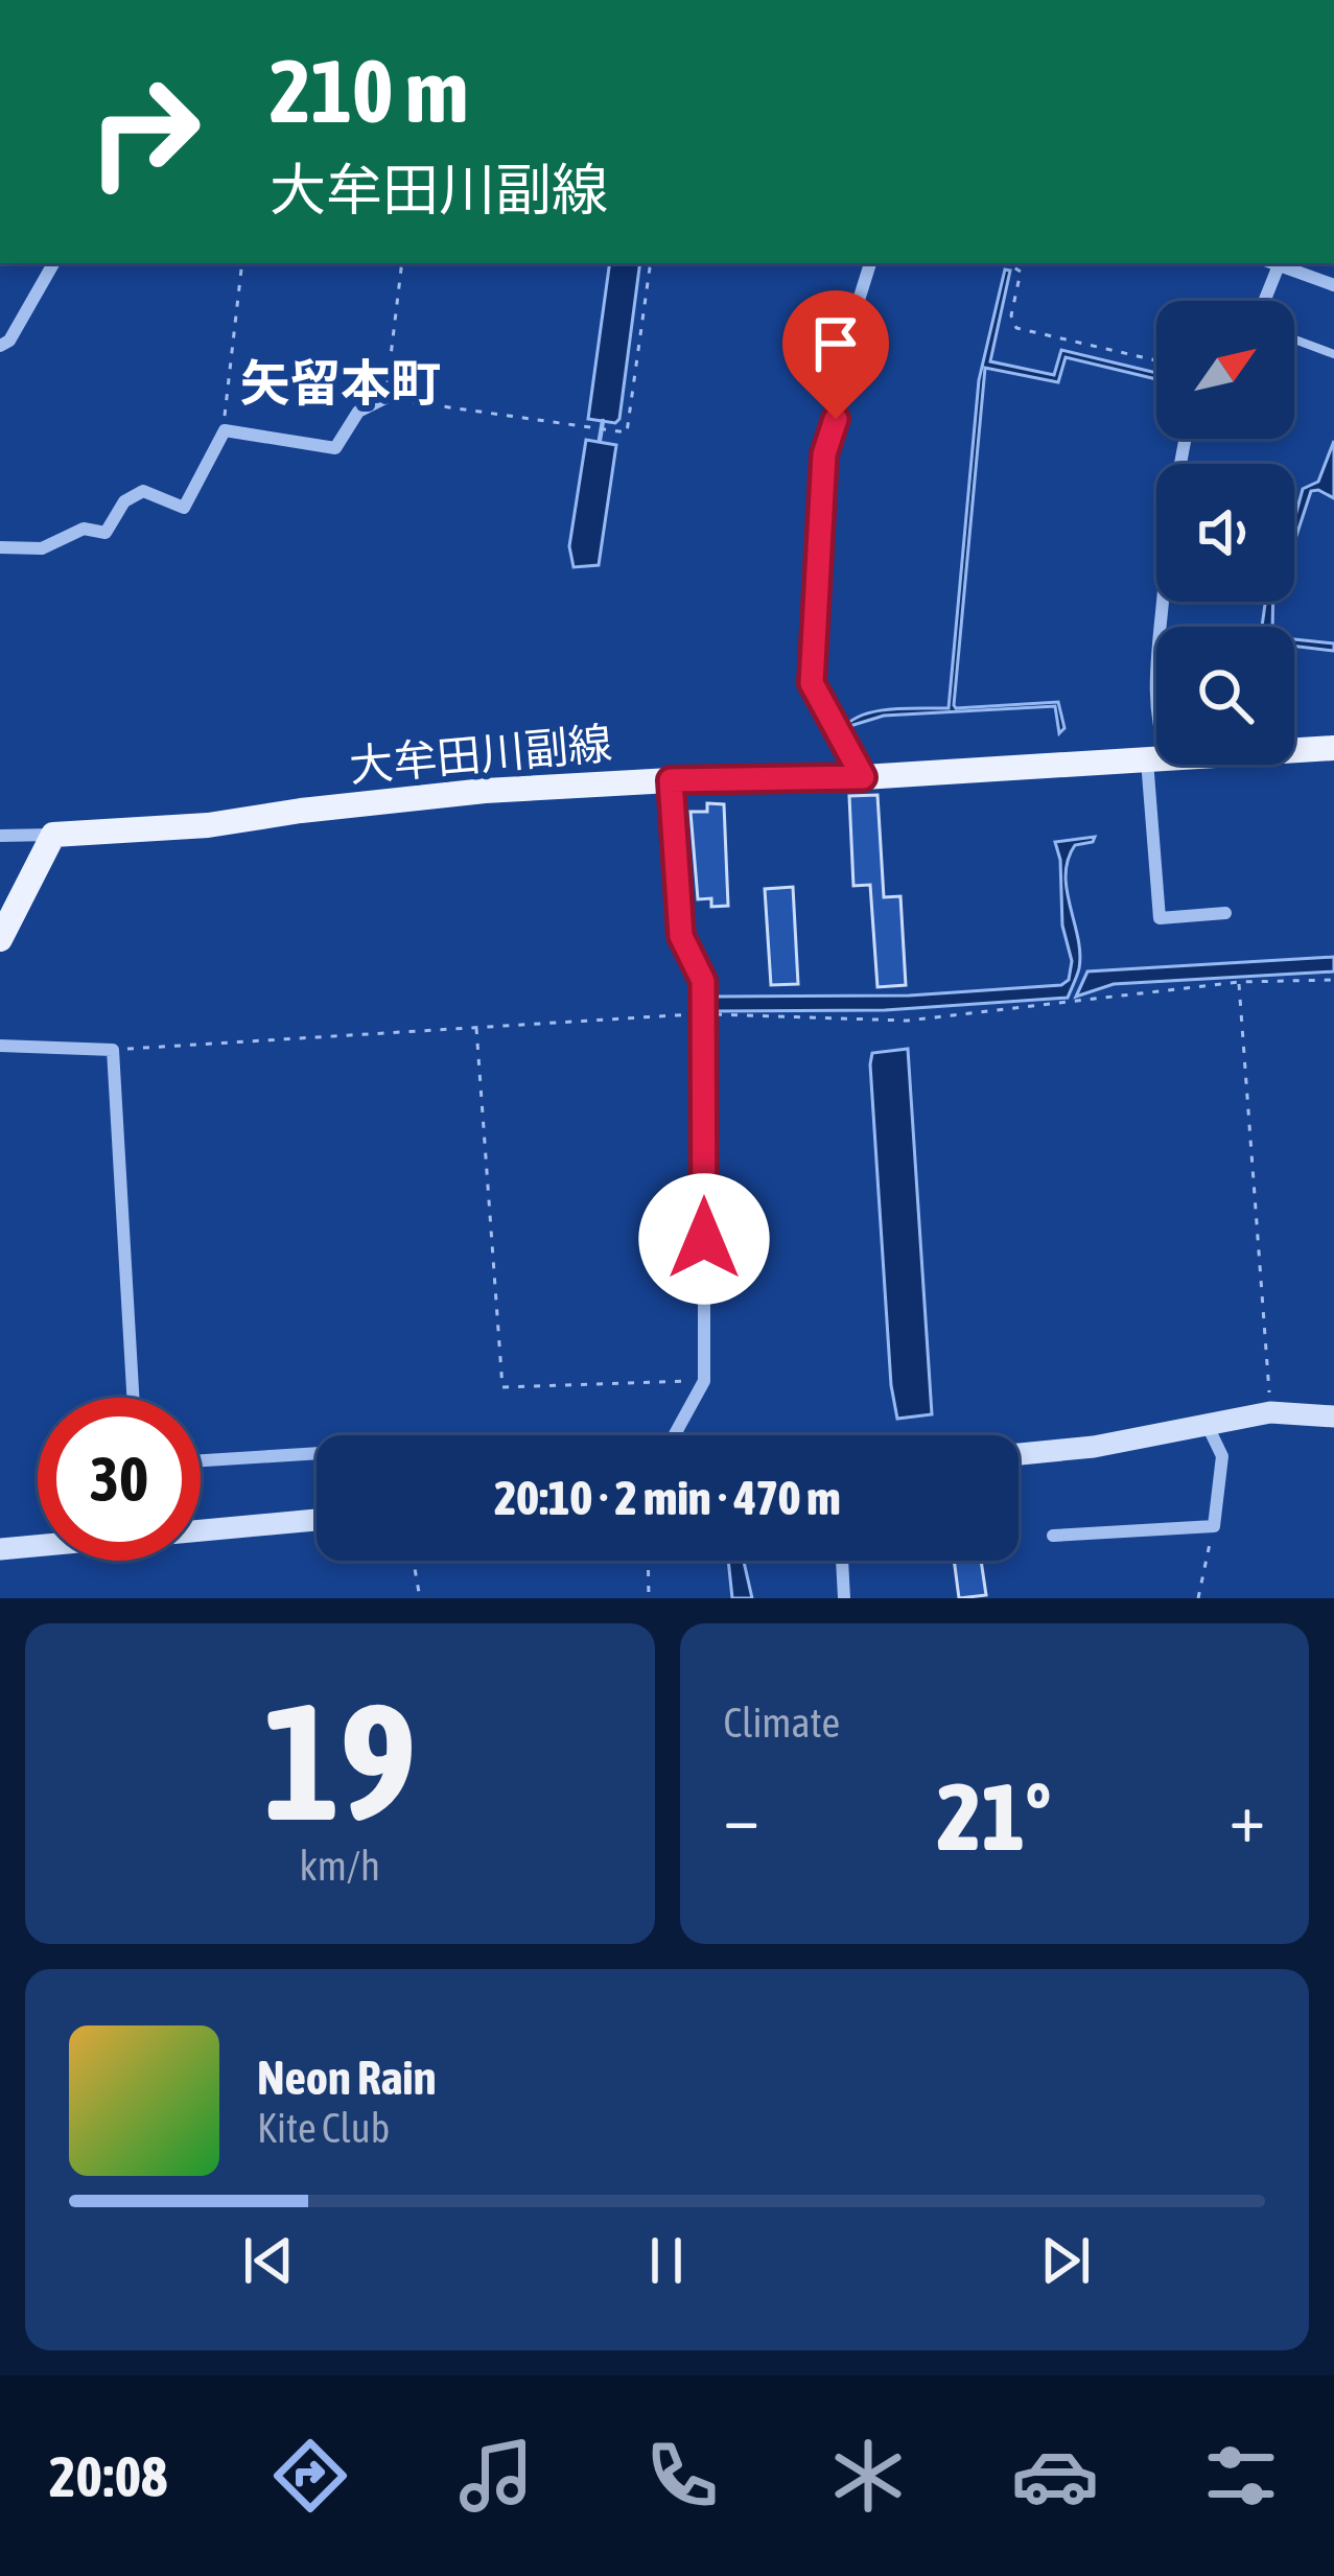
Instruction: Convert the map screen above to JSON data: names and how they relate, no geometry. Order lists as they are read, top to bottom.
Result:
{
  "streets": {
    "main road": ["大牟田川副線"]
  },
  "districts": ["矢留本町"],
  "north": "top right",
  "page": {
    "turn": ["210 m", "大牟田川副線"],
    "limit": "30",
    "trip": "20:10 · 2 min · 470 m",
    "tile": [
      ["19", "km/h"],
      "Climate"
    ],
    "heat": ["−", "21°", "+"],
    "song": ["Neon Rain", "Kite Club"],
    "tabs": "20:08"
  }
}
